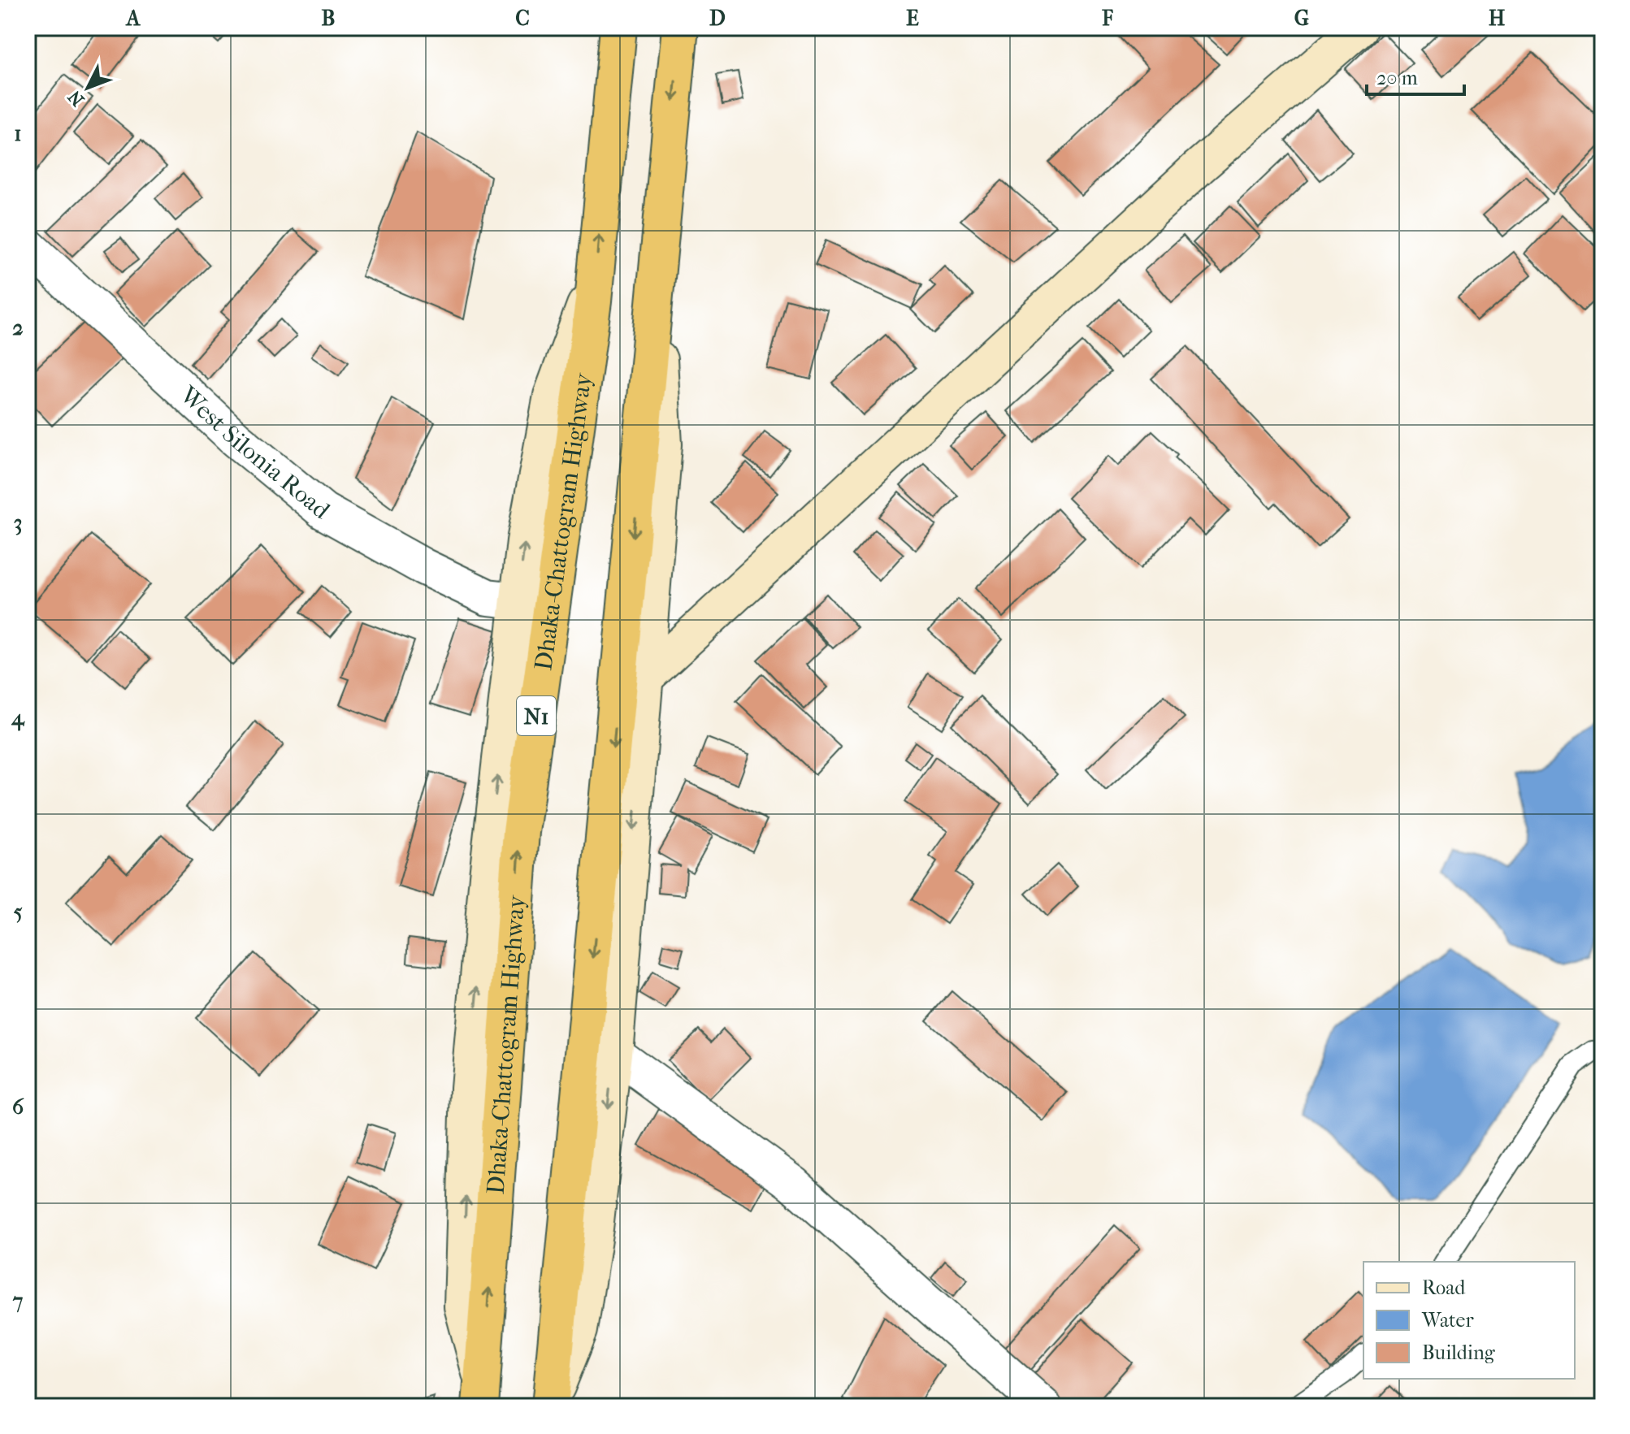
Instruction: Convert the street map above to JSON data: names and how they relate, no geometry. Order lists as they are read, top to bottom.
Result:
{
  "streets": {
    "highway": ["Dhaka-Chattogram Highway", "N1"],
    "street": ["West Silonia Road"]
  },
  "legend": ["Road", "Water", "Building"],
  "scale_bar": "20 m",
  "north": "bottom left",
  "grid": {
    "columns": [
      "A",
      "B",
      "C",
      "D",
      "E",
      "F",
      "G",
      "H"
    ],
    "rows": [
      "1",
      "2",
      "3",
      "4",
      "5",
      "6",
      "7"
    ]
  }
}
